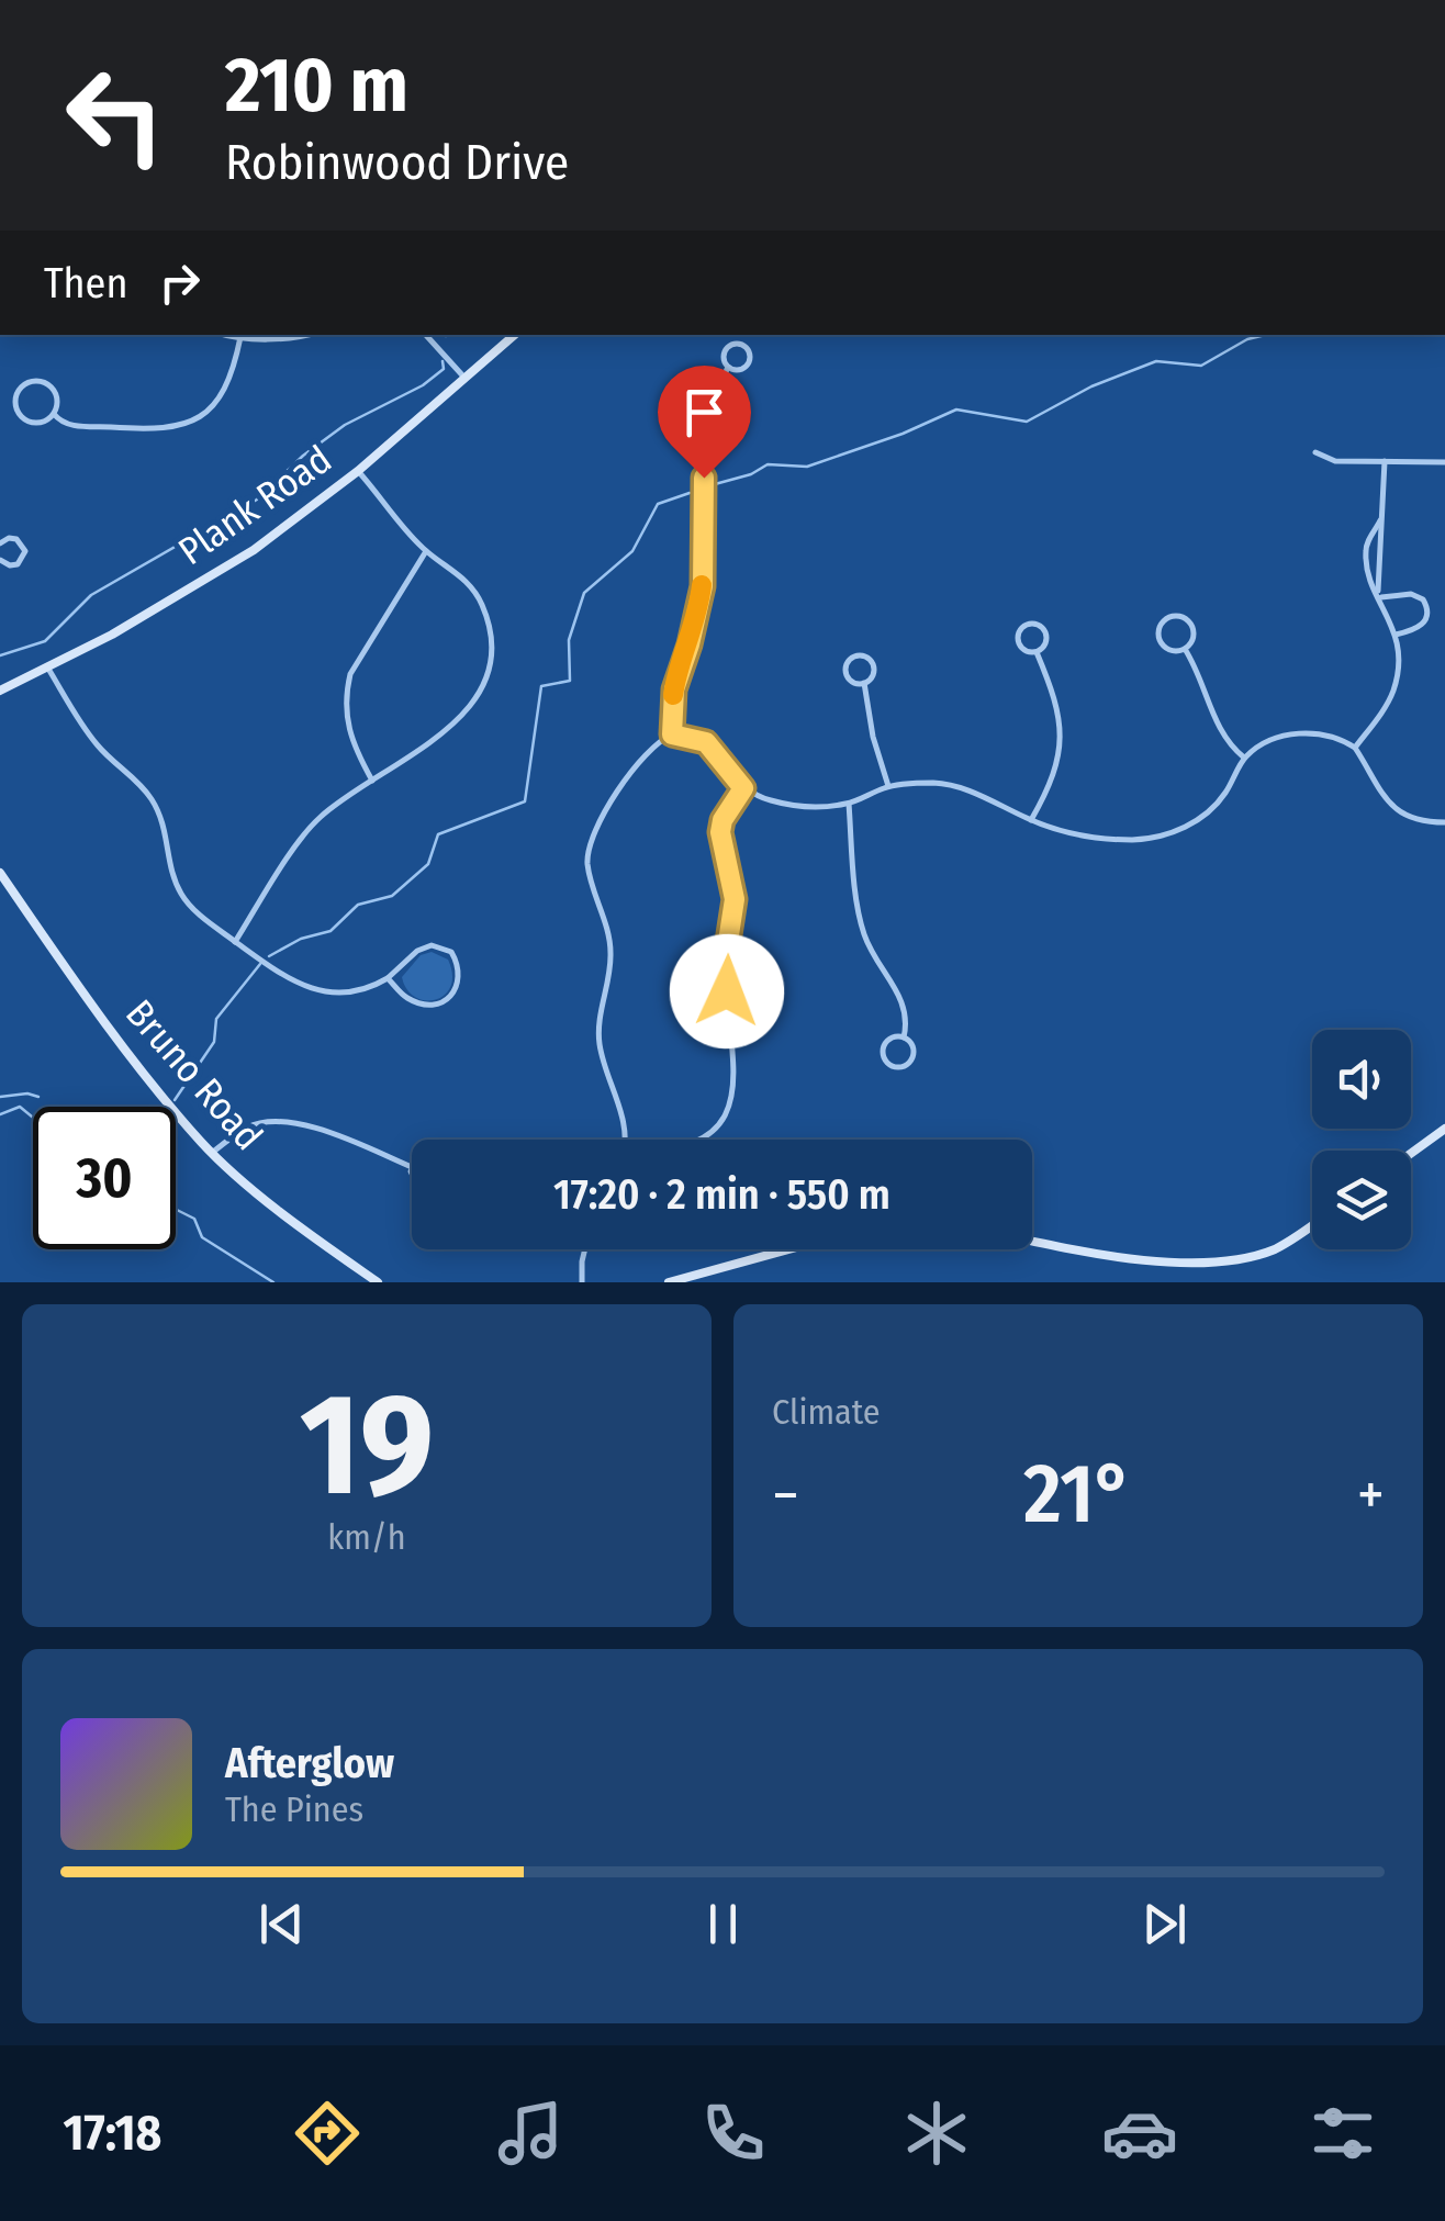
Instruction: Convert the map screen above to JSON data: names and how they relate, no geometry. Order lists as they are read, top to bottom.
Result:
{
  "streets": {
    "street": ["Plank Road", "Bruno Road"]
  },
  "page": {
    "turn": ["210 m", "Robinwood Drive"],
    "then": "Then",
    "limit": "30",
    "trip": "17:20 · 2 min · 550 m",
    "tile": [
      ["19", "km/h"],
      "Climate"
    ],
    "heat": ["−", "21°", "+"],
    "song": ["Afterglow", "The Pines"],
    "tabs": "17:18"
  }
}
